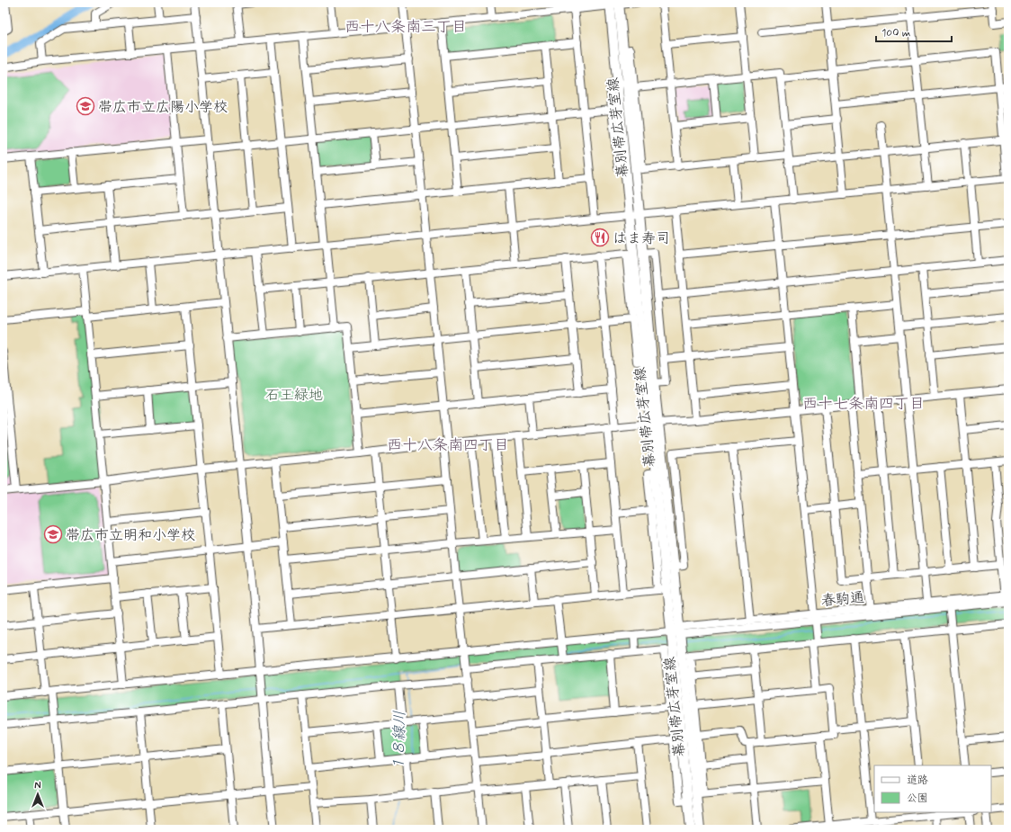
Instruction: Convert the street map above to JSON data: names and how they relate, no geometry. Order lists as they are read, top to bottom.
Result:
{
  "streets": {
    "main road": ["幕別帯広芽室線"],
    "street": ["春駒通"]
  },
  "crossings": [
    ["幕別帯広芽室線", "春駒通"]
  ],
  "districts": ["西十八条南三丁目", "西十七条南四丁目", "西十八条南四丁目"],
  "water": ["１８線川"],
  "parks": ["石王緑地"],
  "places": {
    "school or university": ["帯広市立広陽小学校", "帯広市立明和小学校"],
    "restaurant": ["はま寿司"]
  },
  "legend": ["道路", "公園"],
  "scale_bar": "100 m",
  "north": "top"
}
